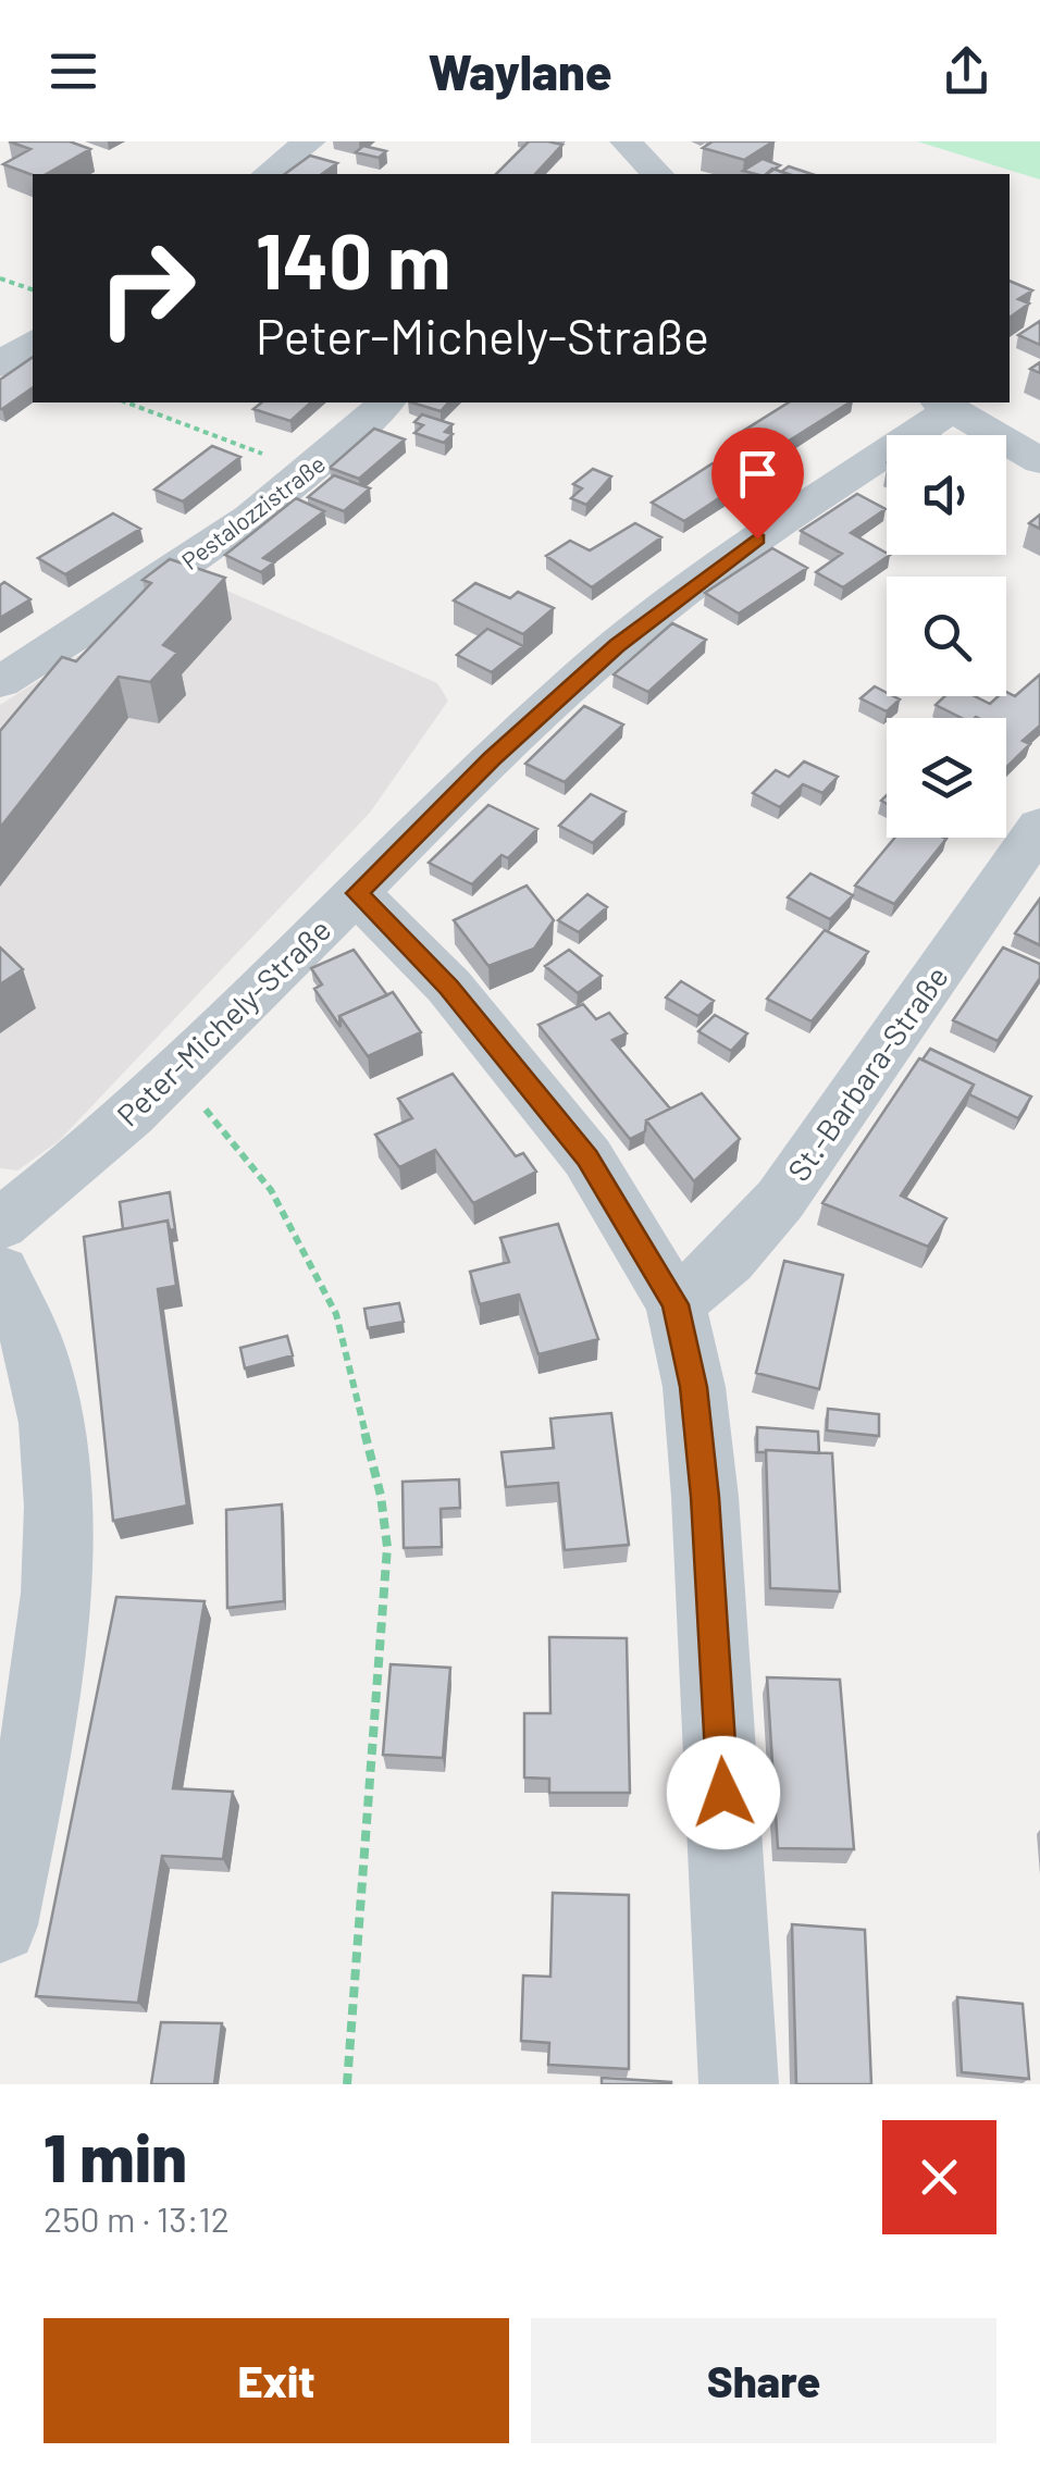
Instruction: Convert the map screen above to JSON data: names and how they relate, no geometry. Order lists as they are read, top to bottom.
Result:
{
  "streets": {
    "street": ["Pestalozzistraße", "Peter-Michely-Straße", "St.-Barbara-Straße"]
  },
  "page": {
    "header": "Waylane",
    "turn": ["140 m", "Peter-Michely-Straße"],
    "heading": ["1 min", "250 m · 13:12"],
    "buttons": ["Exit", "Share"]
  }
}
